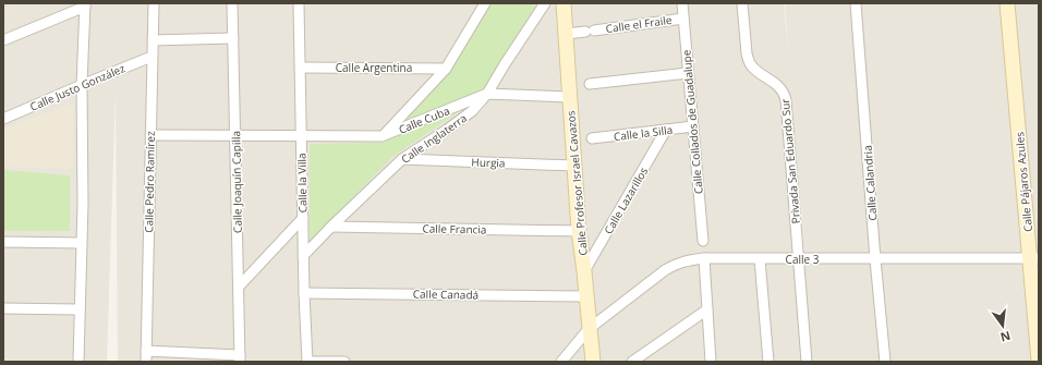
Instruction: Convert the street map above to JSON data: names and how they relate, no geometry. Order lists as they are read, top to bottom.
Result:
{
  "streets": {
    "street": [
      "Calle el Fraile",
      "Calle Argentina",
      "Calle Justo González",
      "Calle Cuba",
      "Calle Collados de Guadalupe",
      "Calle la Silla",
      "Calle Inglaterra",
      "Privada San Eduardo Sur",
      "Hurgia",
      "Calle Pedro Ramírez",
      "Calle Joaquín Capilla",
      "Calle Pájaros Azules",
      "Calle la Villa",
      "Calle Profesor Israel Cavazos",
      "Calle Calandria",
      "Calle Lazarillos",
      "Calle Francia",
      "Calle 3",
      "Calle Canadá"
    ]
  },
  "crossings": [
    ["Calle el Fraile", "Calle Collados de Guadalupe"],
    ["Calle el Fraile", "Calle Profesor Israel Cavazos"],
    ["Calle Argentina", "Calle la Villa"],
    ["Calle Justo González", "Calle Pedro Ramírez"],
    ["Calle Cuba", "Calle Inglaterra"],
    ["Calle Cuba", "Calle Pedro Ramírez"],
    ["Calle Cuba", "Calle Joaquín Capilla"],
    ["Calle Cuba", "Calle la Villa"],
    ["Calle Cuba", "Calle Profesor Israel Cavazos"],
    ["Calle Collados de Guadalupe", "Calle la Silla"],
    ["Calle la Silla", "Calle Lazarillos"],
    ["Calle Inglaterra", "Hurgia"],
    ["Calle Inglaterra", "Calle la Villa"],
    ["Calle Inglaterra", "Calle Francia"],
    ["Privada San Eduardo Sur", "Calle 3"],
    ["Hurgia", "Calle Profesor Israel Cavazos"],
    ["Calle Pájaros Azules", "Calle 3"],
    ["Calle la Villa", "Calle Canadá"],
    ["Calle Profesor Israel Cavazos", "Calle Lazarillos"],
    ["Calle Profesor Israel Cavazos", "Calle Francia"],
    ["Calle Profesor Israel Cavazos", "Calle 3"],
    ["Calle Profesor Israel Cavazos", "Calle Canadá"],
    ["Calle Calandria", "Calle 3"]
  ],
  "north": "bottom"
}
